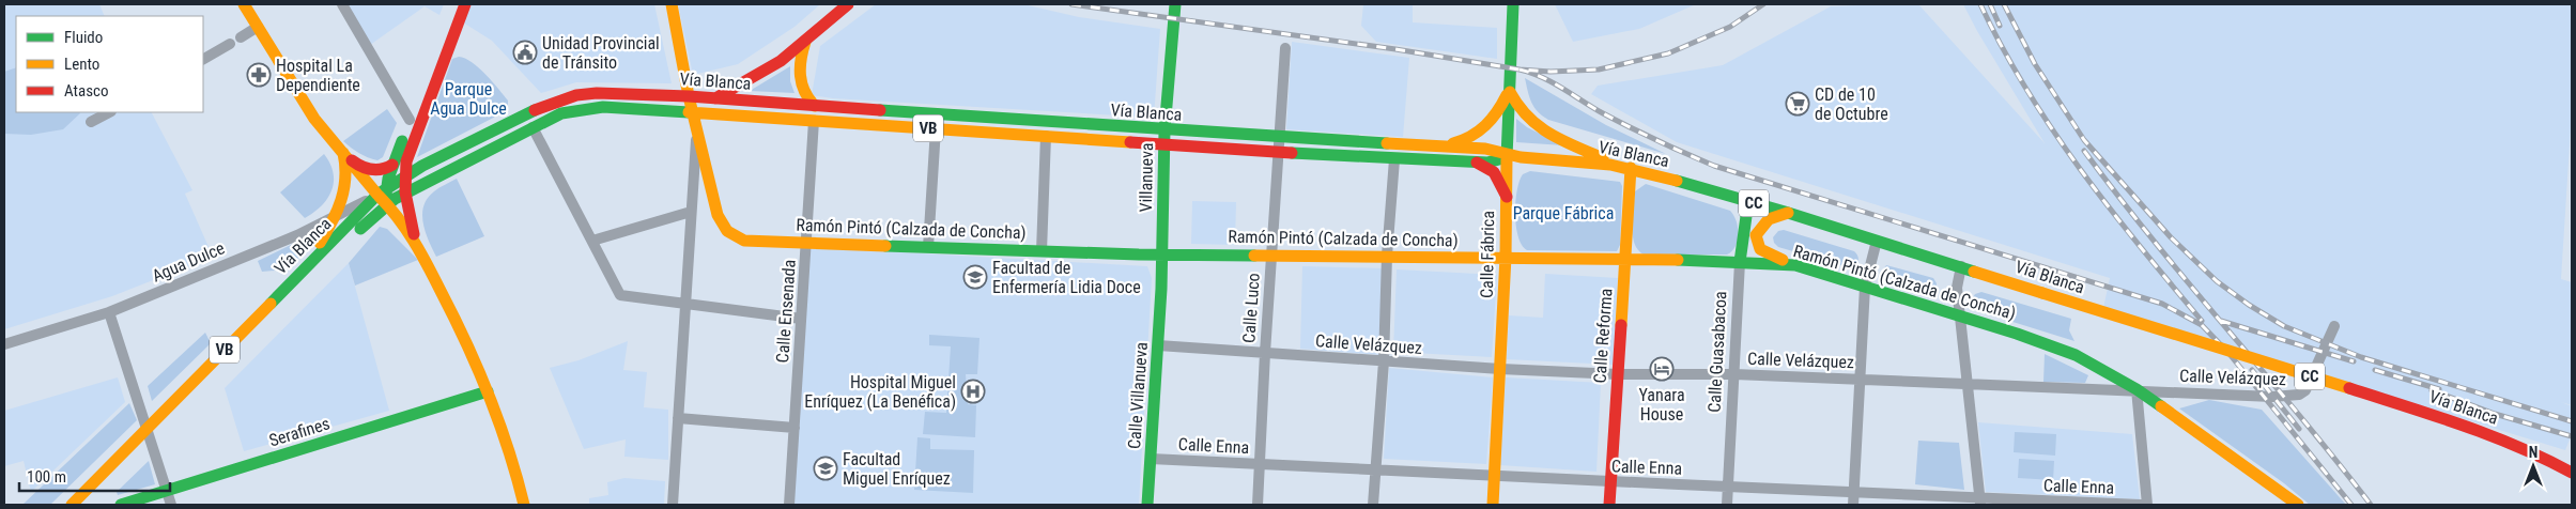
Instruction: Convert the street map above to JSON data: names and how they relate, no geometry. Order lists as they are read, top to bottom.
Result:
{
  "streets": {
    "main road": [
      "Vía Blanca",
      "VB",
      "Villanueva",
      "CC",
      "Ramón Pintó (Calzada de Concha)",
      "Calle Fábrica",
      "Calle Reforma",
      "Calle Guasabacoa",
      "Calle Villanueva",
      "Serafines"
    ],
    "street": [
      "Agua Dulce",
      "Calle Luco",
      "Calle Ensenada",
      "Calle Velázquez",
      "Calle Enna"
    ]
  },
  "crossings": [
    ["Vía Blanca", "Villanueva"],
    ["Vía Blanca", "Ramón Pintó (Calzada de Concha)"],
    ["Vía Blanca", "Calle Fábrica"],
    ["Vía Blanca", "Agua Dulce"],
    ["Vía Blanca", "Calle Luco"],
    ["Vía Blanca", "Calle Ensenada"],
    ["Vía Blanca", "Calle Reforma"],
    ["Vía Blanca", "Calle Guasabacoa"],
    ["Villanueva", "Ramón Pintó (Calzada de Concha)"],
    ["Villanueva", "Calle Villanueva"],
    ["Ramón Pintó (Calzada de Concha)", "Calle Fábrica"],
    ["Ramón Pintó (Calzada de Concha)", "Calle Luco"],
    ["Ramón Pintó (Calzada de Concha)", "Calle Ensenada"],
    ["Ramón Pintó (Calzada de Concha)", "Calle Reforma"],
    ["Ramón Pintó (Calzada de Concha)", "Calle Velázquez"],
    ["Ramón Pintó (Calzada de Concha)", "Calle Guasabacoa"],
    ["Calle Fábrica", "Calle Velázquez"],
    ["Calle Fábrica", "Calle Enna"],
    ["Calle Luco", "Calle Velázquez"],
    ["Calle Luco", "Calle Enna"],
    ["Calle Reforma", "Calle Velázquez"],
    ["Calle Reforma", "Calle Enna"],
    ["Calle Velázquez", "Calle Guasabacoa"],
    ["Calle Velázquez", "Calle Villanueva"],
    ["Calle Guasabacoa", "Calle Enna"],
    ["Calle Villanueva", "Calle Enna"]
  ],
  "parks": ["Parque Agua Dulce", "Parque Fábrica"],
  "places": {
    "public building": ["Unidad Provincial de Tránsito"],
    "pharmacy": ["Hospital La Dependiente"],
    "supermarket": ["CD de 10 de Octubre"],
    "school or university": ["Facultad de Enfermería Lidia Doce", "Facultad Miguel Enríquez"],
    "hotel": ["Yanara House"],
    "hospital": ["Hospital Miguel Enríquez (La Benéfica)"]
  },
  "legend": ["Fluido", "Lento", "Atasco"],
  "scale_bar": "100 m",
  "north": "top"
}
